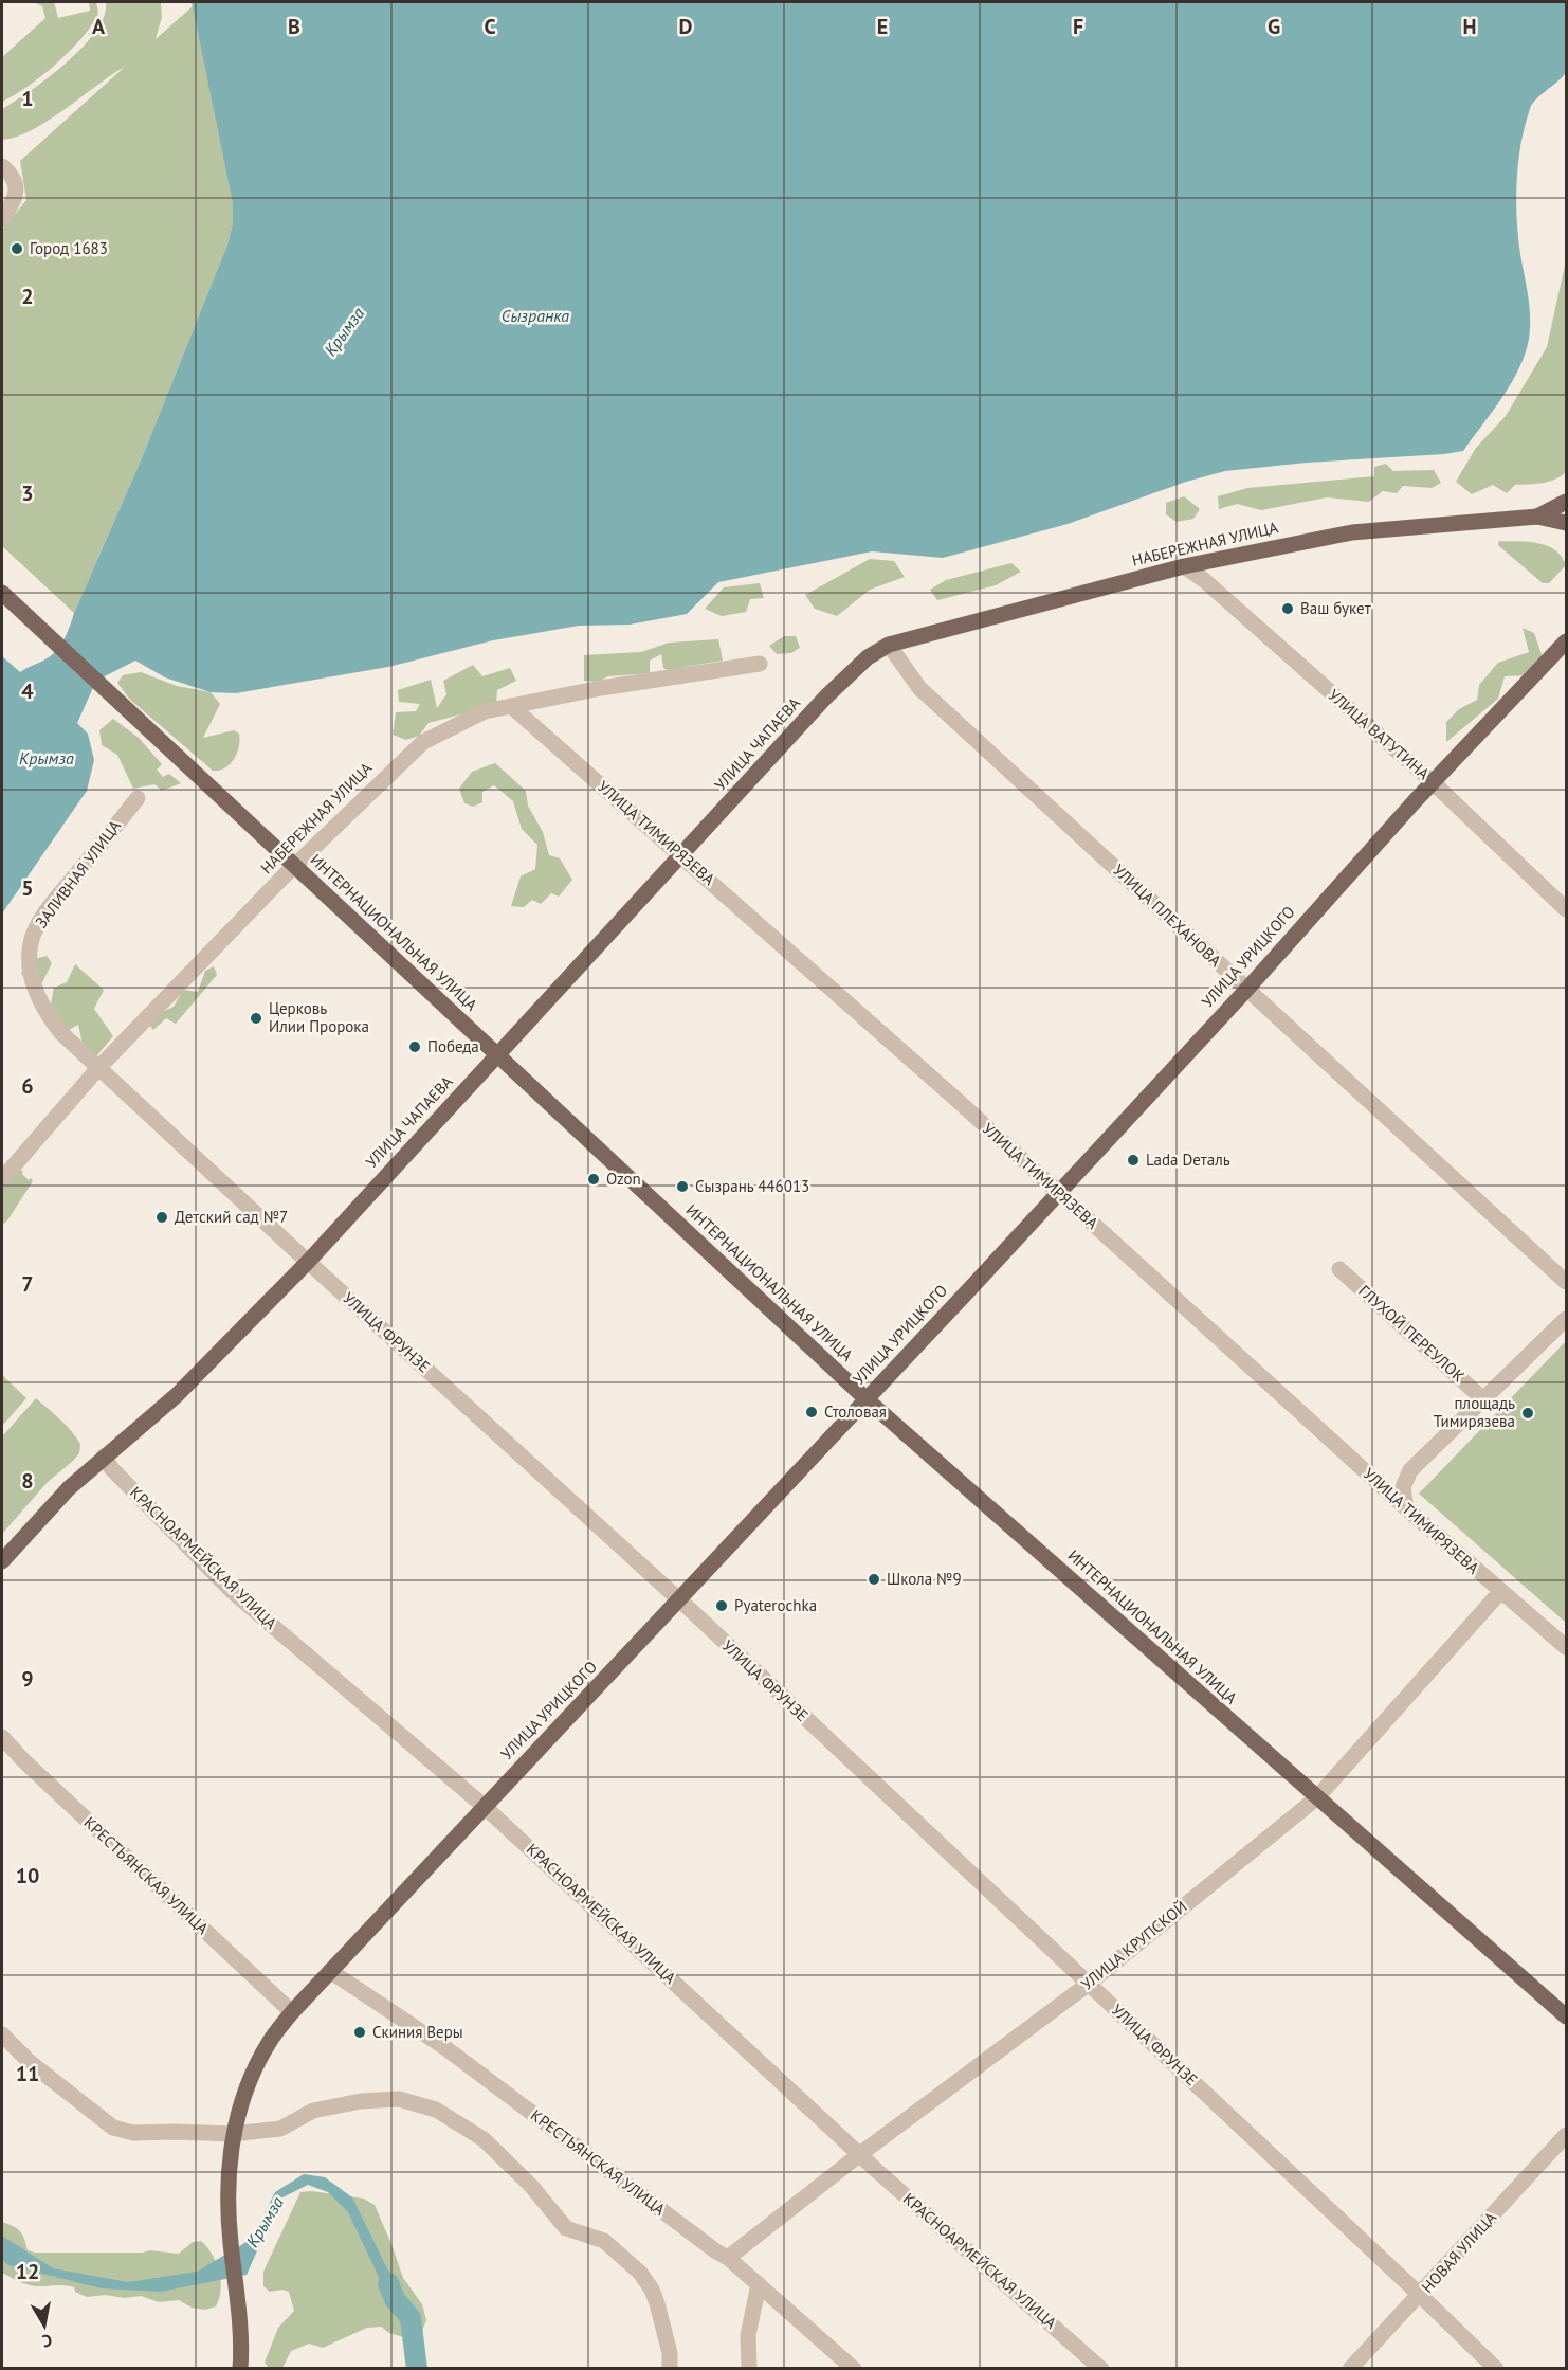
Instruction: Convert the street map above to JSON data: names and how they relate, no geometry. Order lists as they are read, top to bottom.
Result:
{
  "streets": {
    "main road": [
      "НАБЕРЕЖНАЯ УЛИЦА",
      "УЛИЦА ЧАПАЕВА",
      "ИНТЕРНАЦИОНАЛЬНАЯ УЛИЦА",
      "УЛИЦА УРИЦКОГО"
    ],
    "street": [
      "УЛИЦА ВАТУТИНА",
      "УЛИЦА ТИМИРЯЗЕВА",
      "ЗАЛИВНАЯ УЛИЦА",
      "УЛИЦА ПЛЕХАНОВА",
      "УЛИЦА ФРУНЗЕ",
      "ГЛУХОЙ ПЕРЕУЛОК",
      "КРАСНОАРМЕЙСКАЯ УЛИЦА",
      "КРЕСТЬЯНСКАЯ УЛИЦА",
      "УЛИЦА КРУПСКОЙ",
      "НОВАЯ УЛИЦА"
    ]
  },
  "crossings": [
    ["НАБЕРЕЖНАЯ УЛИЦА", "УЛИЦА ВАТУТИНА"],
    ["НАБЕРЕЖНАЯ УЛИЦА", "УЛИЦА ЧАПАЕВА"],
    ["НАБЕРЕЖНАЯ УЛИЦА", "УЛИЦА ТИМИРЯЗЕВА"],
    ["НАБЕРЕЖНАЯ УЛИЦА", "УЛИЦА ПЛЕХАНОВА"],
    ["НАБЕРЕЖНАЯ УЛИЦА", "ИНТЕРНАЦИОНАЛЬНАЯ УЛИЦА"],
    ["НАБЕРЕЖНАЯ УЛИЦА", "УЛИЦА ФРУНЗЕ"],
    ["УЛИЦА ВАТУТИНА", "УЛИЦА УРИЦКОГО"],
    ["УЛИЦА ЧАПАЕВА", "УЛИЦА ТИМИРЯЗЕВА"],
    ["УЛИЦА ЧАПАЕВА", "УЛИЦА ПЛЕХАНОВА"],
    ["УЛИЦА ЧАПАЕВА", "ИНТЕРНАЦИОНАЛЬНАЯ УЛИЦА"],
    ["УЛИЦА ЧАПАЕВА", "УЛИЦА ФРУНЗЕ"],
    ["УЛИЦА ЧАПАЕВА", "КРАСНОАРМЕЙСКАЯ УЛИЦА"],
    ["УЛИЦА ТИМИРЯЗЕВА", "УЛИЦА УРИЦКОГО"],
    ["УЛИЦА ТИМИРЯЗЕВА", "УЛИЦА КРУПСКОЙ"],
    ["ЗАЛИВНАЯ УЛИЦА", "УЛИЦА ФРУНЗЕ"],
    ["УЛИЦА ПЛЕХАНОВА", "УЛИЦА УРИЦКОГО"],
    ["ИНТЕРНАЦИОНАЛЬНАЯ УЛИЦА", "УЛИЦА УРИЦКОГО"],
    ["ИНТЕРНАЦИОНАЛЬНАЯ УЛИЦА", "УЛИЦА КРУПСКОЙ"],
    ["УЛИЦА УРИЦКОГО", "УЛИЦА ФРУНЗЕ"],
    ["УЛИЦА УРИЦКОГО", "КРАСНОАРМЕЙСКАЯ УЛИЦА"],
    ["УЛИЦА УРИЦКОГО", "КРЕСТЬЯНСКАЯ УЛИЦА"],
    ["УЛИЦА ФРУНЗЕ", "УЛИЦА КРУПСКОЙ"],
    ["УЛИЦА ФРУНЗЕ", "НОВАЯ УЛИЦА"],
    ["КРАСНОАРМЕЙСКАЯ УЛИЦА", "УЛИЦА КРУПСКОЙ"],
    ["КРЕСТЬЯНСКАЯ УЛИЦА", "УЛИЦА КРУПСКОЙ"]
  ],
  "water": ["Сызранка", "Крымза"],
  "places": [
    "Город 1683",
    "Ваш букет",
    "Церковь Илии Пророка",
    "Победа",
    "Lada Dеталь",
    "Ozon",
    "Сызрань 446013",
    "Детский сад №7",
    "Столовая",
    "площадь Тимирязева",
    "Школа №9",
    "Pyaterochka",
    "Скиния Веры"
  ],
  "north": "bottom",
  "grid": {
    "columns": [
      "A",
      "B",
      "C",
      "D",
      "E",
      "F",
      "G",
      "H"
    ],
    "rows": [
      "1",
      "2",
      "3",
      "4",
      "5",
      "6",
      "7",
      "8",
      "9",
      "10",
      "11",
      "12"
    ]
  }
}
